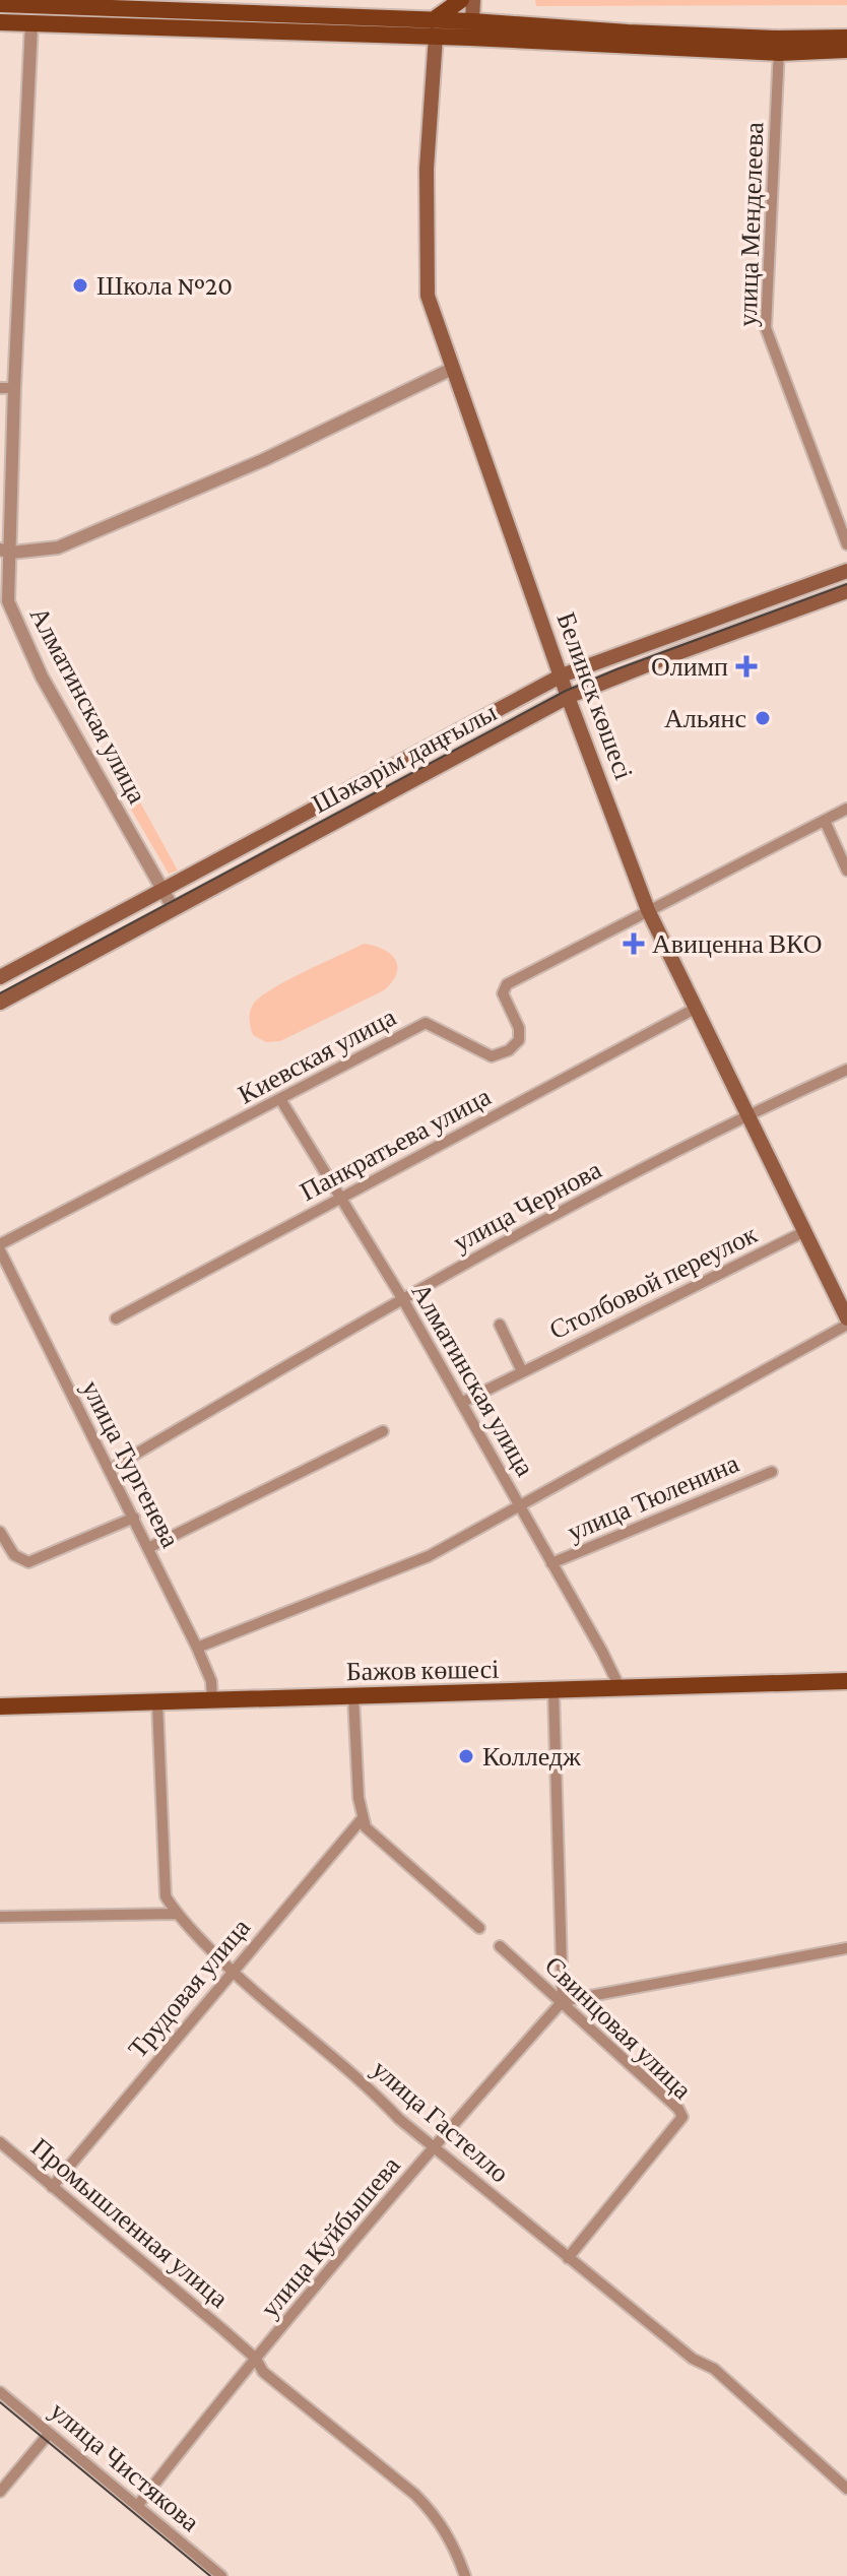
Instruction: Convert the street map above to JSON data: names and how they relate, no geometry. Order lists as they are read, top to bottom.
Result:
{
  "streets": {
    "main road": ["Белинск көшесі", "Шәкәрім даңғылы", "Бажов көшесі"],
    "street": [
      "улица Менделеева",
      "Алматинская улица",
      "Киевская улица",
      "Панкратьева улица",
      "улица Чернова",
      "Столбовой переулок",
      "улица Тургенева",
      "улица Тюленина",
      "Трудовая улица",
      "Свинцовая улица",
      "улица Гастелло",
      "Промышленная улица",
      "улица Куйбышева",
      "улица Чистякова"
    ]
  },
  "crossings": [
    ["Белинск көшесі", "Шәкәрім даңғылы"],
    ["Белинск көшесі", "Киевская улица"],
    ["Белинск көшесі", "Панкратьева улица"],
    ["Белинск көшесі", "улица Чернова"],
    ["Белинск көшесі", "Столбовой переулок"],
    ["Алматинская улица", "Шәкәрім даңғылы"],
    ["Алматинская улица", "Киевская улица"],
    ["Алматинская улица", "Панкратьева улица"],
    ["Алматинская улица", "улица Чернова"],
    ["Алматинская улица", "Столбовой переулок"],
    ["Алматинская улица", "улица Тюленина"],
    ["Алматинская улица", "Бажов көшесі"],
    ["Киевская улица", "улица Тургенева"],
    ["улица Чернова", "улица Тургенева"],
    ["улица Тургенева", "Бажов көшесі"],
    ["Бажов көшесі", "улица Гастелло"],
    ["Трудовая улица", "улица Гастелло"],
    ["Трудовая улица", "Промышленная улица"],
    ["Свинцовая улица", "улица Гастелло"],
    ["Свинцовая улица", "улица Куйбышева"],
    ["улица Гастелло", "улица Куйбышева"],
    ["Промышленная улица", "улица Куйбышева"],
    ["улица Куйбышева", "улица Чистякова"]
  ],
  "places": {
    "other": ["Школа №20", "Альянс", "Колледж"],
    "health": ["Олимп", "Авиценна ВКО"]
  }
}
